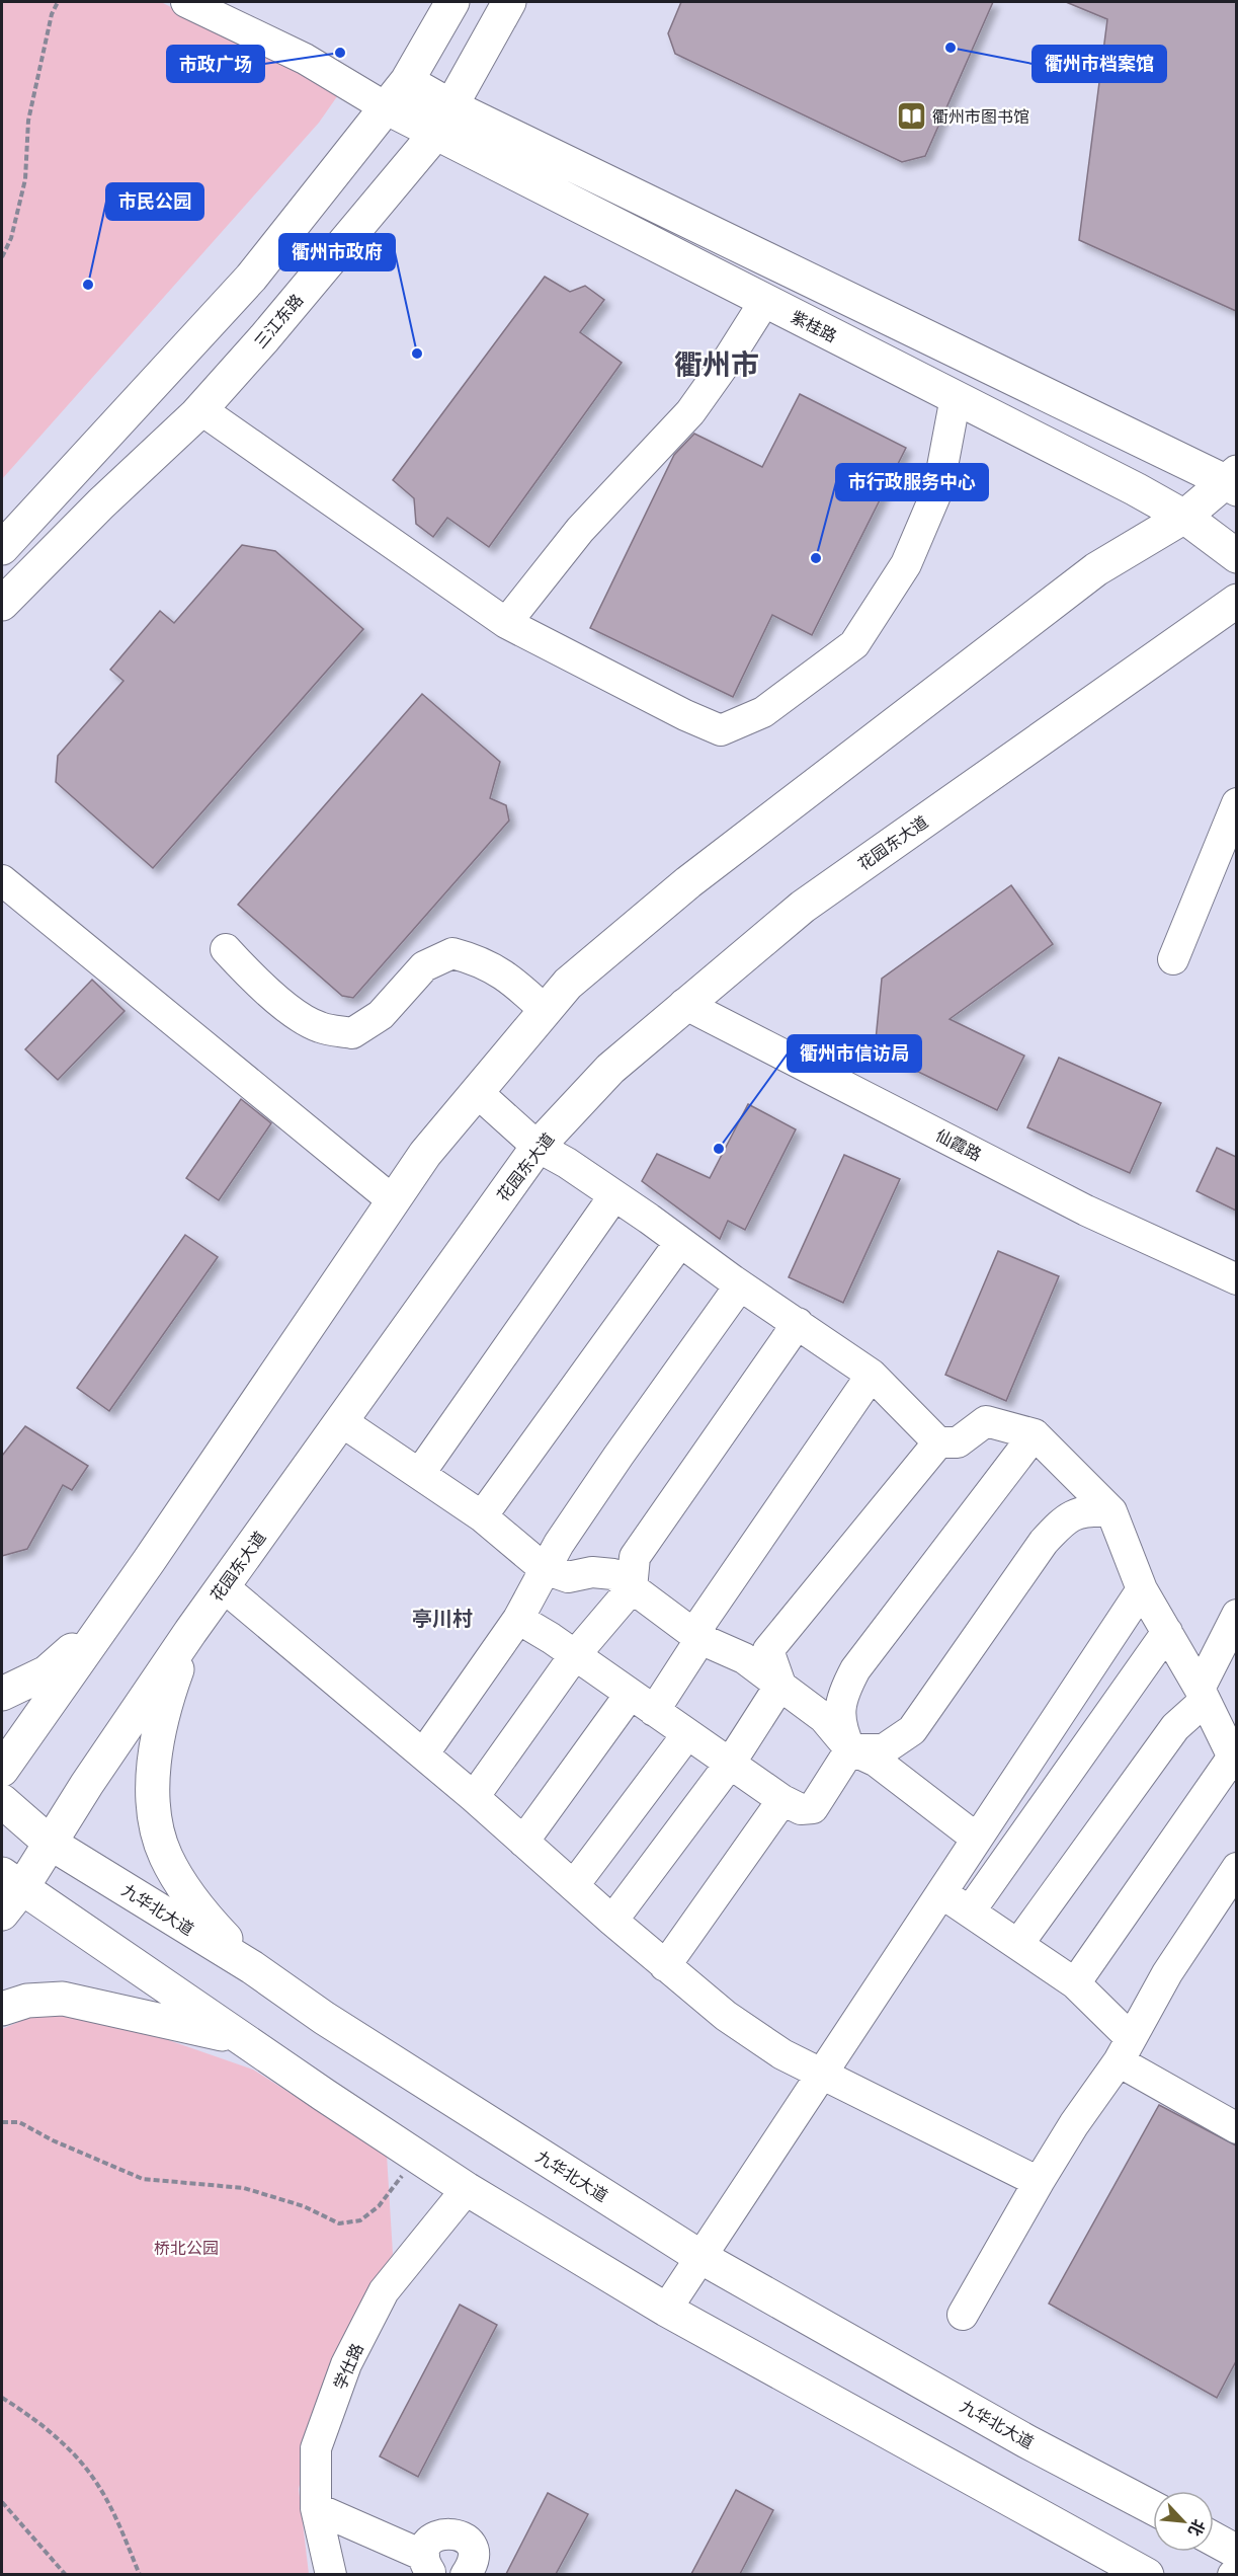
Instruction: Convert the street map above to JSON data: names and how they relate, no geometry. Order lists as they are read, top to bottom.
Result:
{
  "streets": {
    "main road": [
      "三江东路",
      "紫桂路",
      "花园东大道",
      "九华北大道"
    ],
    "street": ["仙霞路", "学仕路"]
  },
  "crossings": [
    ["三江东路", "紫桂路"],
    ["花园东大道", "仙霞路"],
    ["花园东大道", "九华北大道"]
  ],
  "districts": ["衢州市", "亭川村"],
  "parks": ["桥北公园"],
  "places": {
    "other": [
      "衢州市档案馆",
      "市政广场",
      "市民公园",
      "衢州市政府",
      "市行政服务中心",
      "衢州市信访局"
    ],
    "library": ["衢州市图书馆"]
  },
  "north": "bottom right"
}
